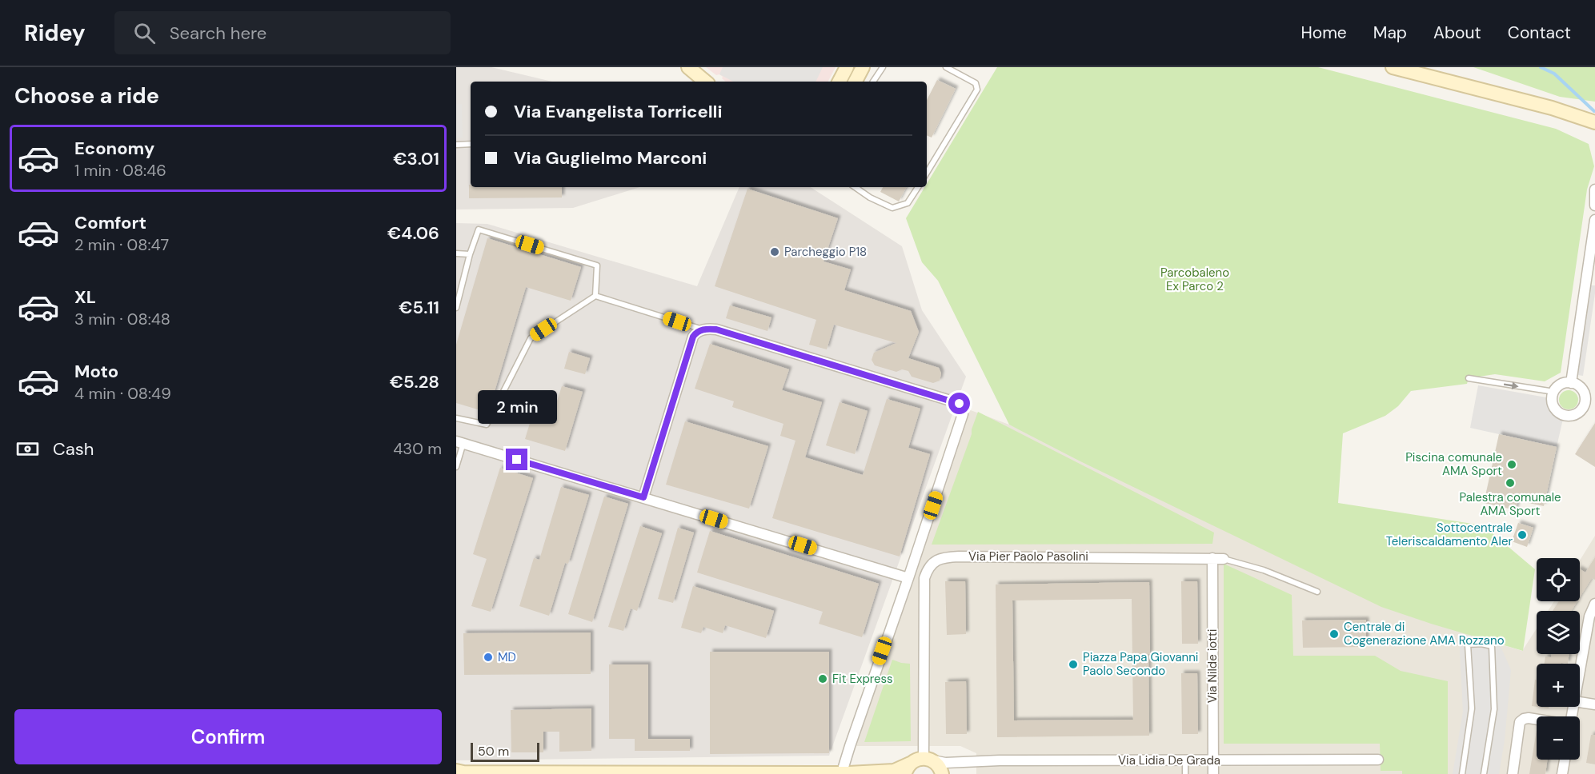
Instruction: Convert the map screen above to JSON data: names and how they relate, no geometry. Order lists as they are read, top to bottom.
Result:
{
  "streets": {
    "street": ["Via Pier Paolo Pasolini", "Via Nilde iotti", "Via Lidia De Grada"]
  },
  "crossings": [
    ["Via Pier Paolo Pasolini", "Via Nilde iotti"],
    ["Via Pier Paolo Pasolini", "Via Lidia De Grada"],
    ["Via Nilde iotti", "Via Lidia De Grada"]
  ],
  "parks": ["Parcobaleno Ex Parco 2"],
  "places": [
    "Parcheggio P18",
    "Piscina comunale AMA Sport",
    "Palestra comunale AMA Sport",
    "Sottocentrale Teleriscaldamento Aler",
    "Centrale di Cogenerazione AMA Rozzano",
    "MD",
    "Piazza Papa Giovanni Paolo Secondo",
    "Fit Express"
  ],
  "scale_bar": "50 m",
  "page": {
    "header": "Ridey",
    "search": "Search here",
    "nav": [
      "Home",
      "Map",
      "About",
      "Contact"
    ],
    "heading": "Choose a ride",
    "banner": ["Via Evangelista Torricelli", "Via Guglielmo Marconi"],
    "list": [
      {
        "name": "Economy",
        "note": "1 min · 08:46",
        "value": "€3.01"
      },
      {
        "name": "Comfort",
        "note": "2 min · 08:47",
        "value": "€4.06"
      },
      {
        "name": "XL",
        "note": "3 min · 08:48",
        "value": "€5.11"
      },
      {
        "name": "Moto",
        "note": "4 min · 08:49",
        "value": "€5.28"
      }
    ],
    "bubble": "2 min",
    "pay": ["Cash", "430 m"],
    "map_buttons": ["+", "−"],
    "buttons": "Confirm",
    "scale": "50 m"
  }
}
